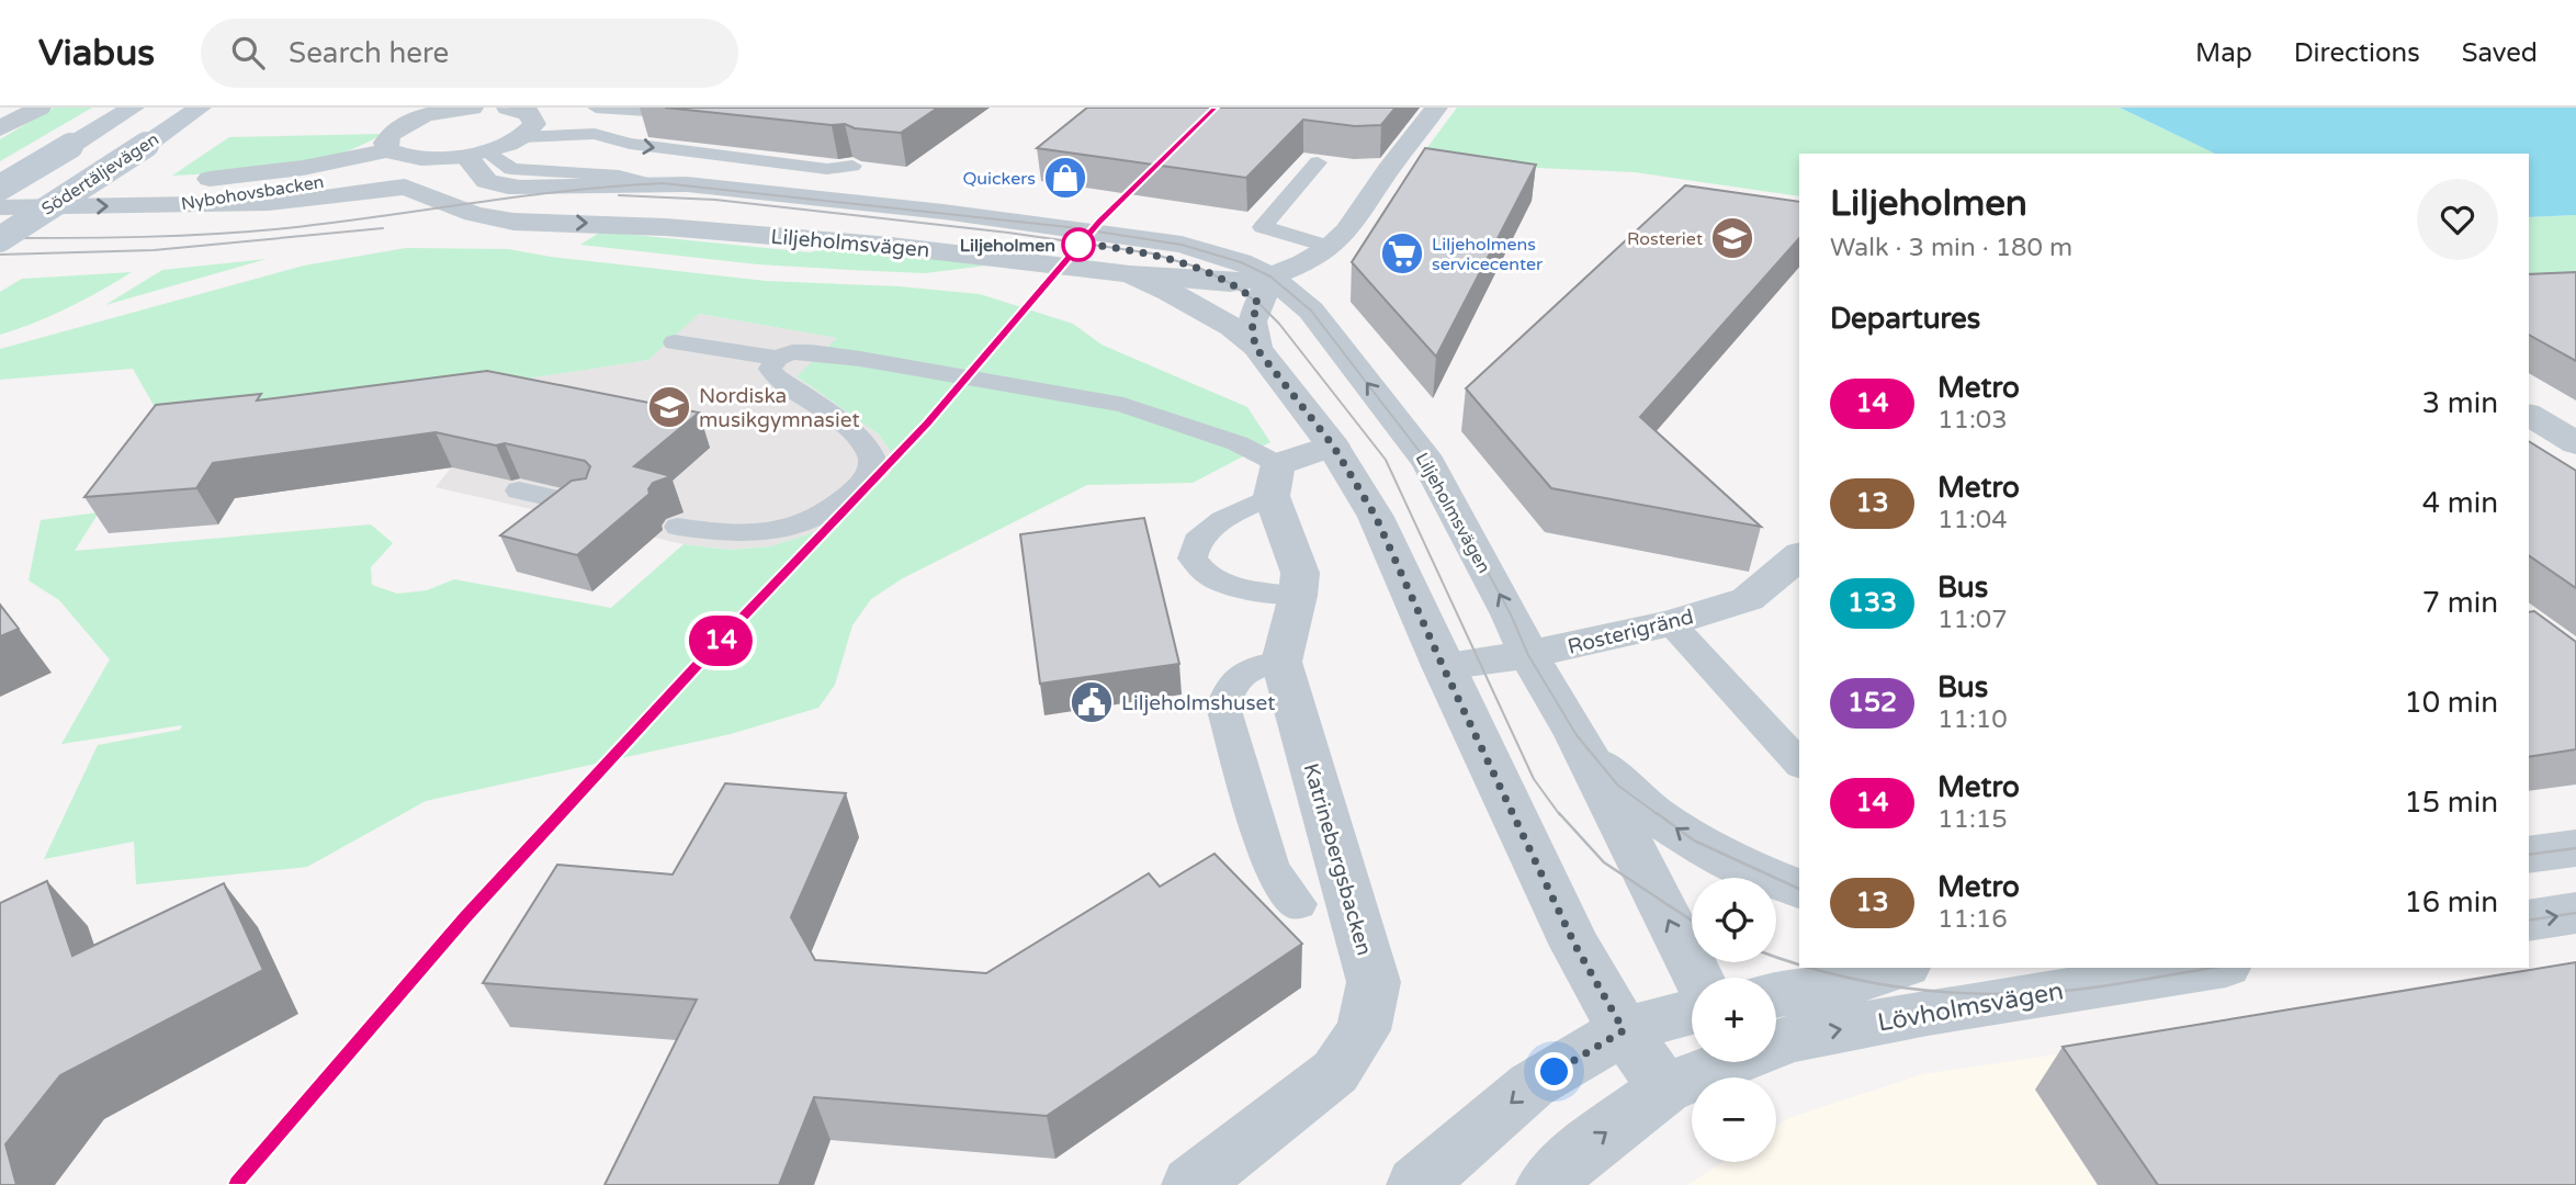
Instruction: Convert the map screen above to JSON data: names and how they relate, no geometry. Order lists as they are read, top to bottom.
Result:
{
  "streets": {
    "main road": ["Södertäljevägen"],
    "street": [
      "Nybohovsbacken",
      "Liljeholmsvägen",
      "Rosterigränd",
      "Katrinebergsbacken",
      "Lövholmsvägen"
    ]
  },
  "crossings": [
    ["Södertäljevägen", "Nybohovsbacken"],
    ["Nybohovsbacken", "Liljeholmsvägen"],
    ["Liljeholmsvägen", "Rosterigränd"],
    ["Liljeholmsvägen", "Lövholmsvägen"]
  ],
  "one_way": ["Lövholmsvägen"],
  "places": {
    "shop": ["Quickers"],
    "school or university": ["Rosteriet", "Nordiska musikgymnasiet"],
    "other": ["Liljeholmen"],
    "supermarket": ["Liljeholmens servicecenter"],
    "public building": ["Liljeholmshuset"]
  },
  "lines": ["metro line 14"],
  "page": {
    "header": "Viabus",
    "search": "Search here",
    "nav": ["Map", "Directions", "Saved"],
    "on_map": "14",
    "heading": [
      ["Liljeholmen", "Walk · 3 min · 180 m"],
      "Departures"
    ],
    "list": [
      {
        "mark": "14",
        "name": "Metro",
        "note": "11:03",
        "value": "3 min"
      },
      {
        "mark": "13",
        "name": "Metro",
        "note": "11:04",
        "value": "4 min"
      },
      {
        "mark": "133",
        "name": "Bus",
        "note": "11:07",
        "value": "7 min"
      },
      {
        "mark": "152",
        "name": "Bus",
        "note": "11:10",
        "value": "10 min"
      },
      {
        "mark": "14",
        "name": "Metro",
        "note": "11:15",
        "value": "15 min"
      },
      {
        "mark": "13",
        "name": "Metro",
        "note": "11:16",
        "value": "16 min"
      }
    ],
    "map_buttons": ["+", "−"]
  }
}
